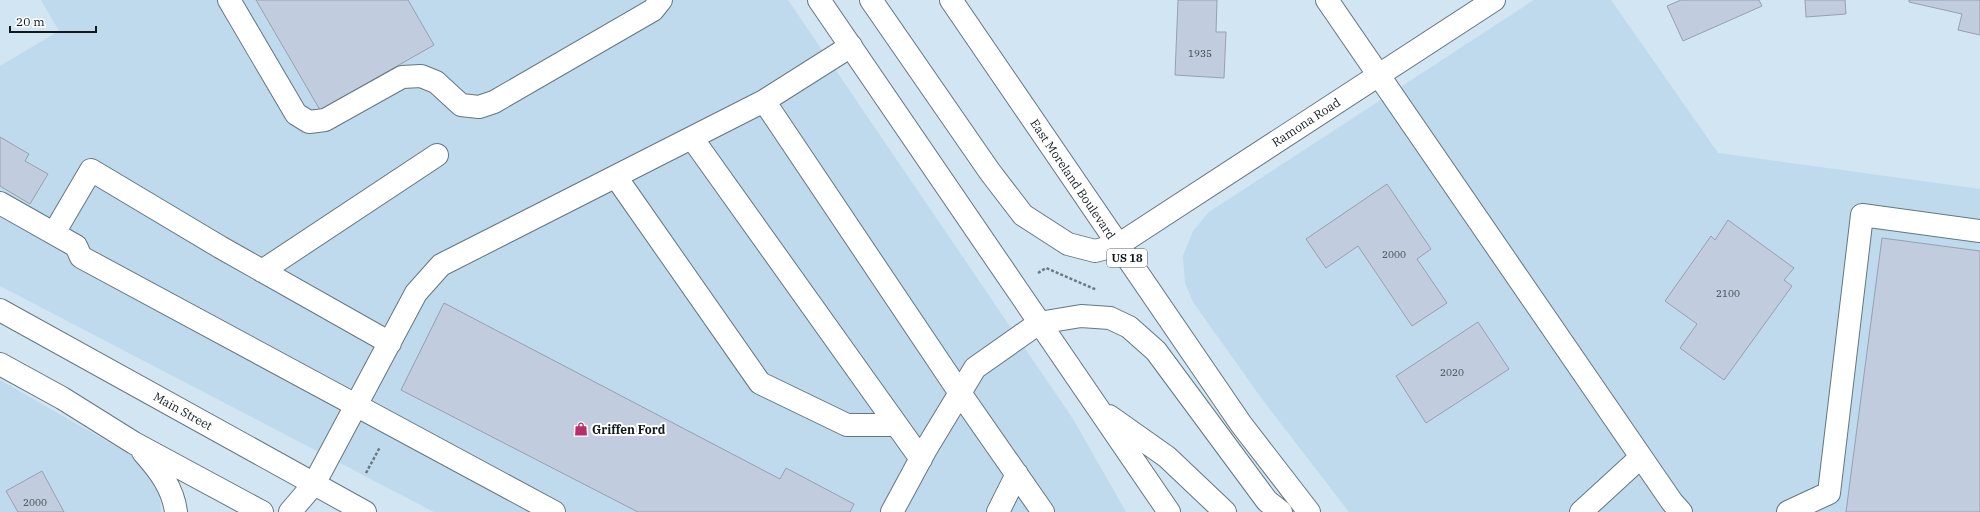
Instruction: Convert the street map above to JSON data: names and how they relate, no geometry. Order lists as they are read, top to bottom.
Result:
{
  "streets": {
    "main road": [
      "Ramona Road",
      "East Moreland Boulevard",
      "US 18",
      "Main Street"
    ]
  },
  "crossings": [
    ["Ramona Road", "East Moreland Boulevard"]
  ],
  "places": {
    "shop": ["Griffen Ford"]
  },
  "house_numbers": [
    "1935",
    "2000",
    "2100",
    "2020",
    "2000"
  ],
  "scale_bar": "20 m"
}
